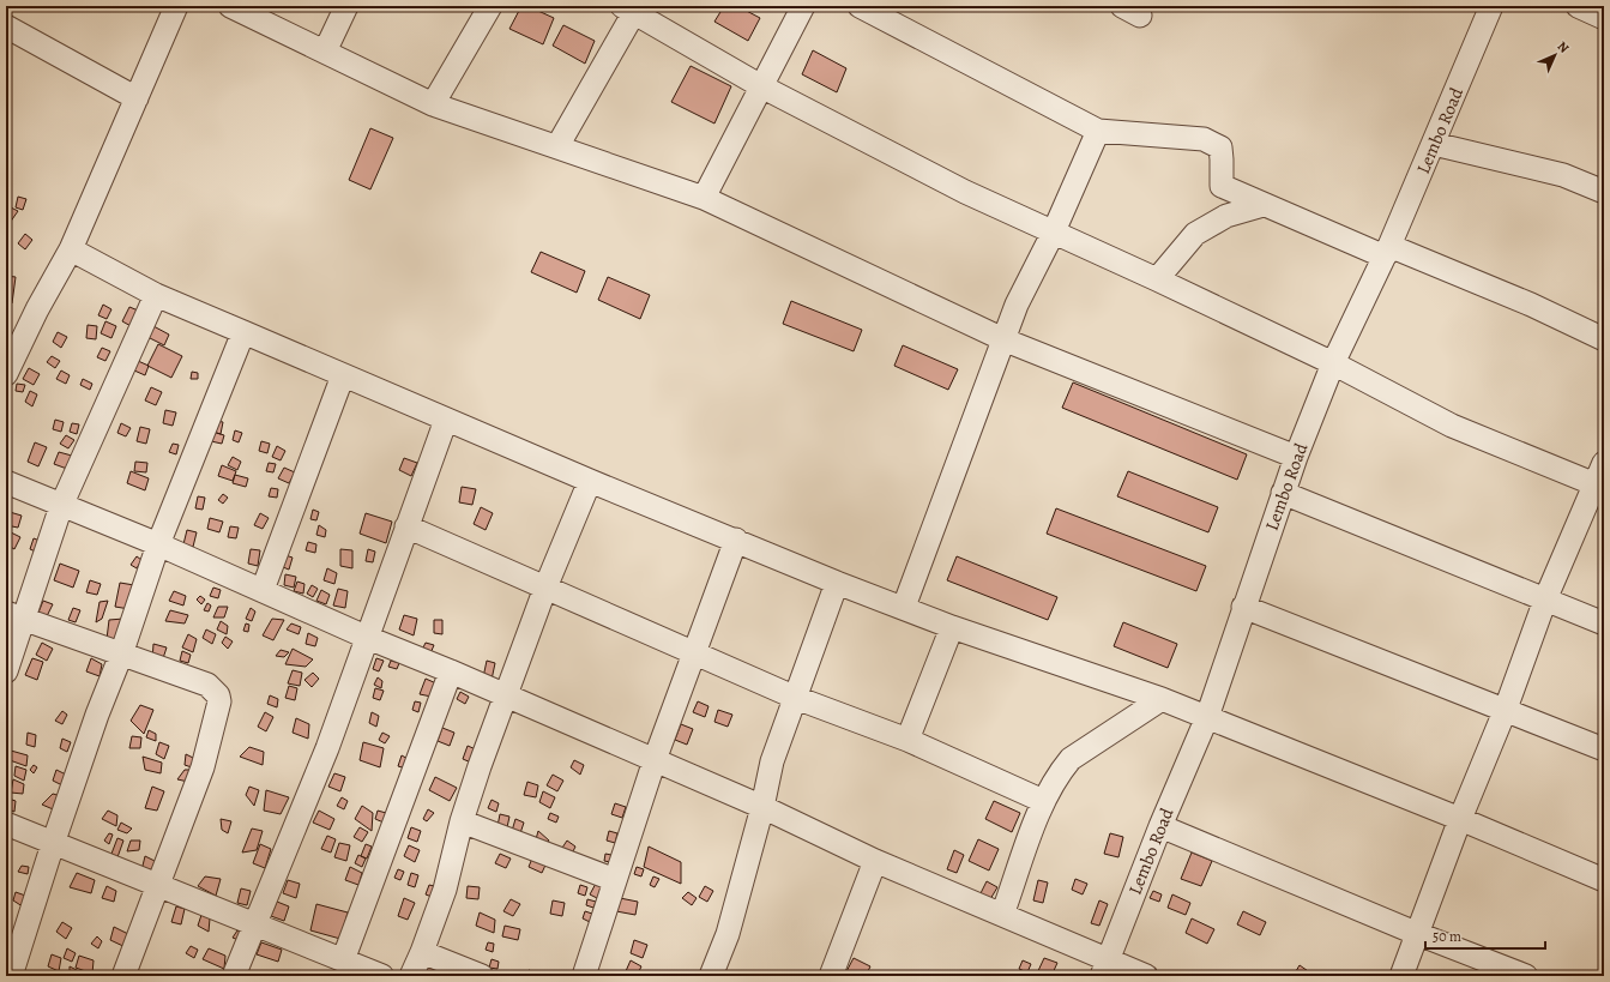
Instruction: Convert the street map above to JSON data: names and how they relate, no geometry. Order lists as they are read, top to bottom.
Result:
{
  "streets": {
    "street": ["Lembo Road"]
  },
  "scale_bar": "50 m",
  "north": "top right"
}
